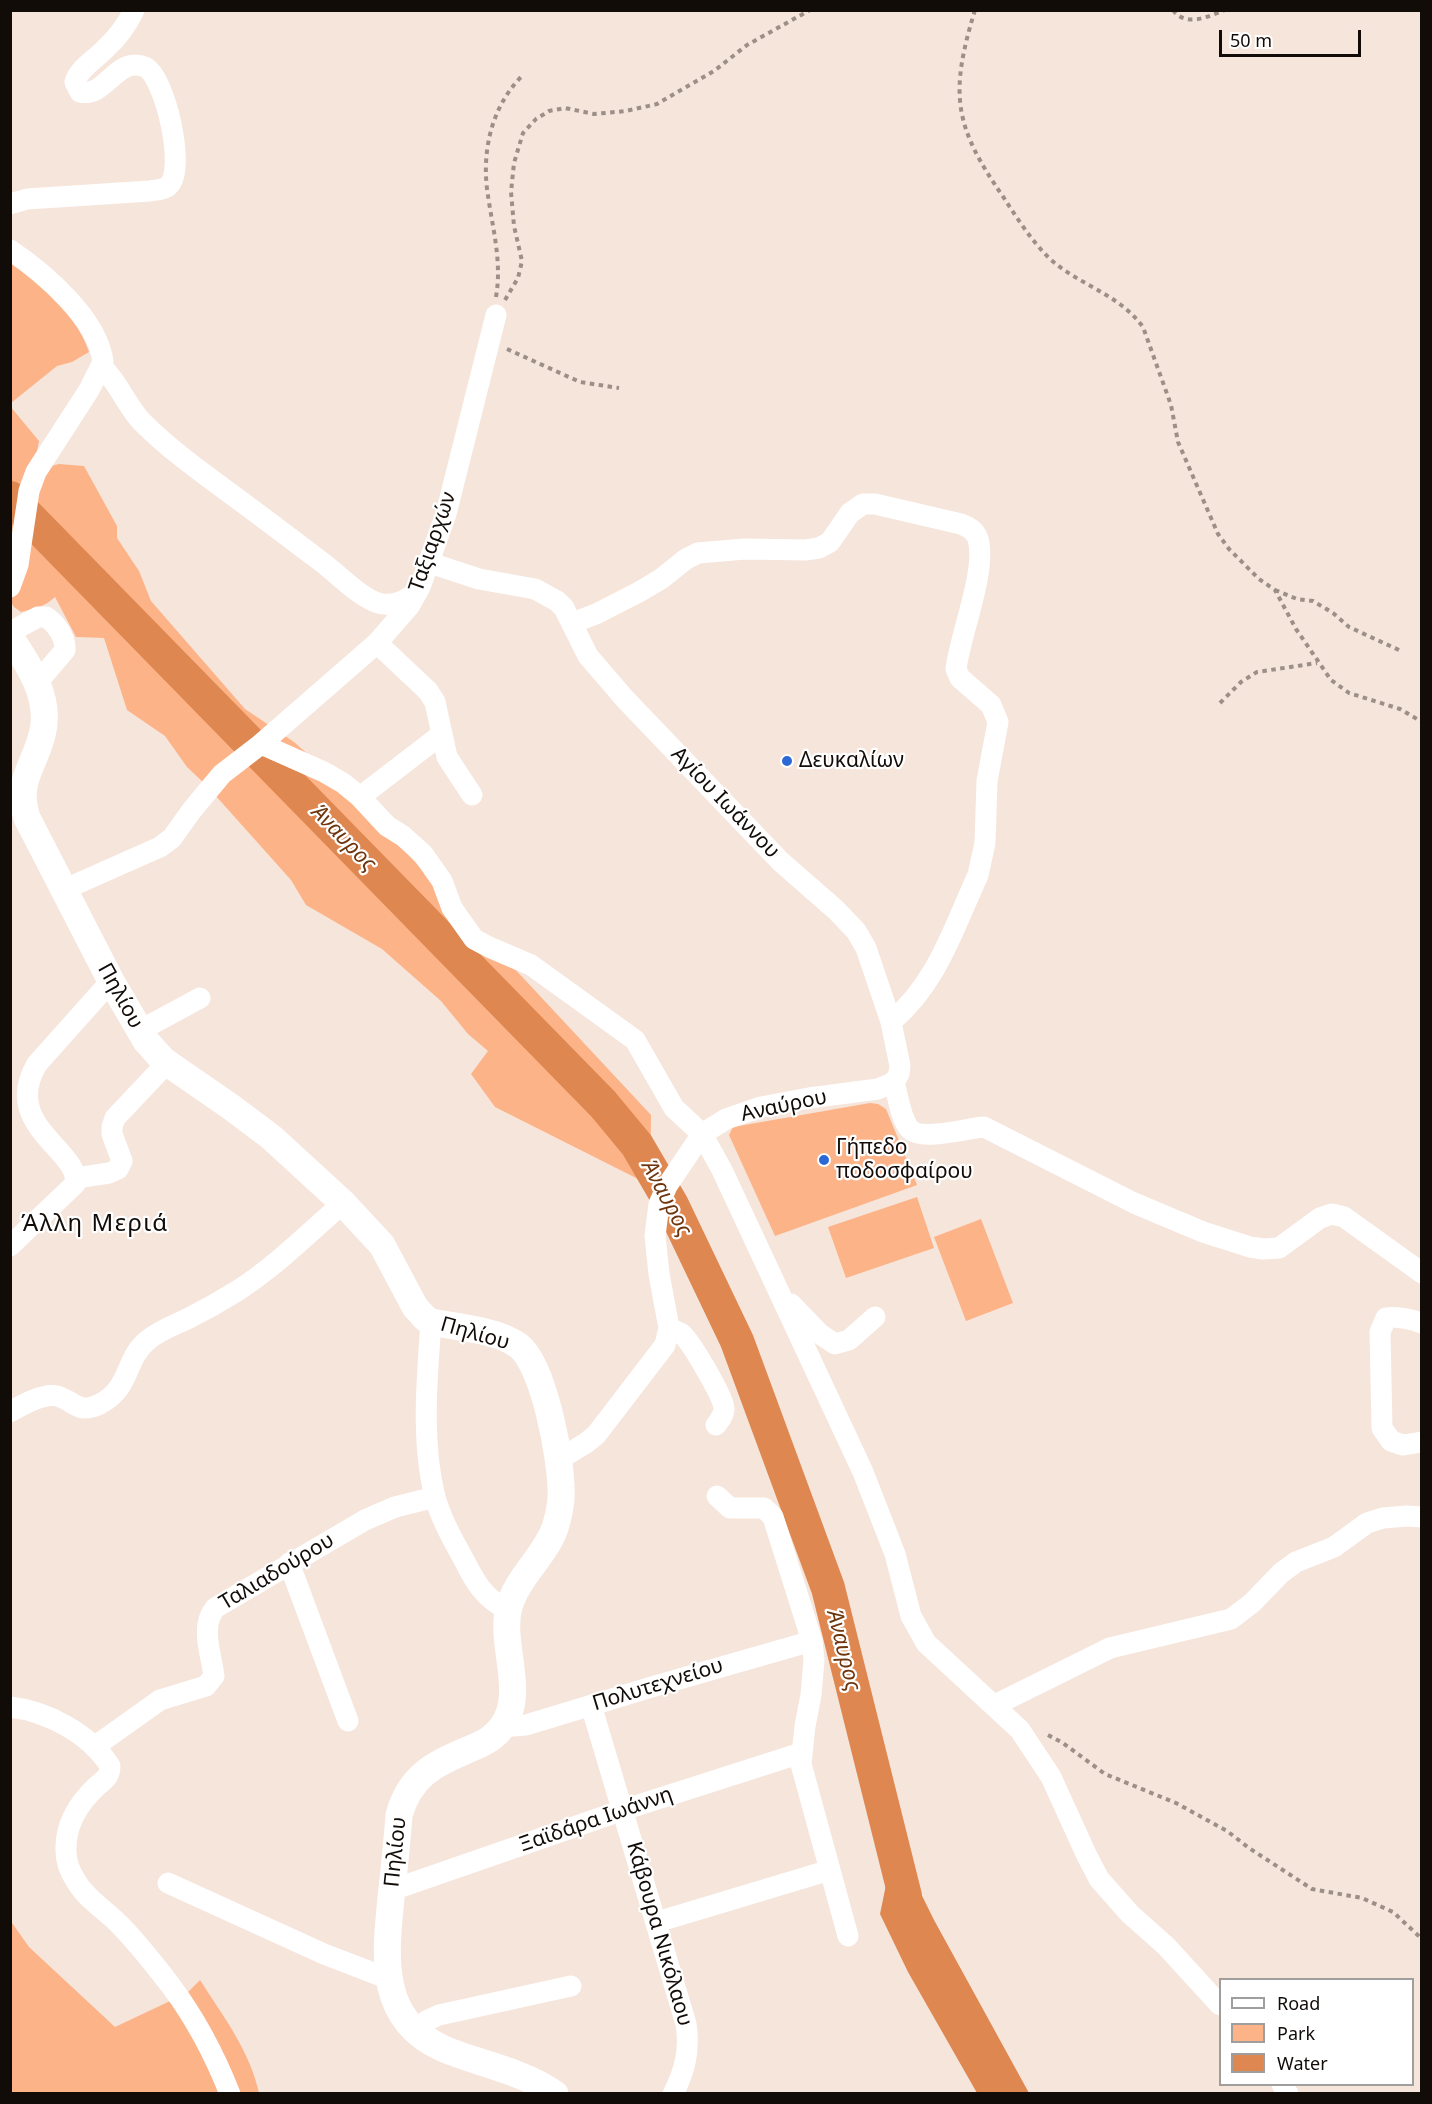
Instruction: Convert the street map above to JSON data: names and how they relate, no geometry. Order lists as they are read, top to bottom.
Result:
{
  "streets": {
    "main road": ["Πηλίου"],
    "street": [
      "Ταξιαρχών",
      "Αγίου Ιωάννου",
      "Αναύρου",
      "Ταλιαδούρου",
      "Πολυτεχνείου",
      "Ξαϊδάρα Ιωάννη",
      "Κάβουρα Νικόλαου"
    ]
  },
  "crossings": [
    ["Ταξιαρχών", "Αγίου Ιωάννου"],
    ["Ταξιαρχών", "Πηλίου"],
    ["Αγίου Ιωάννου", "Αναύρου"],
    ["Πηλίου", "Πολυτεχνείου"],
    ["Πηλίου", "Ξαϊδάρα Ιωάννη"],
    ["Πολυτεχνείου", "Κάβουρα Νικόλαου"],
    ["Ξαϊδάρα Ιωάννη", "Κάβουρα Νικόλαου"]
  ],
  "districts": ["Άλλη Μεριά"],
  "water": ["Άναυρος"],
  "places": ["Δευκαλίων", "Γήπεδο ποδοσφαίρου"],
  "legend": ["Road", "Park", "Water"],
  "scale_bar": "50 m"
}
